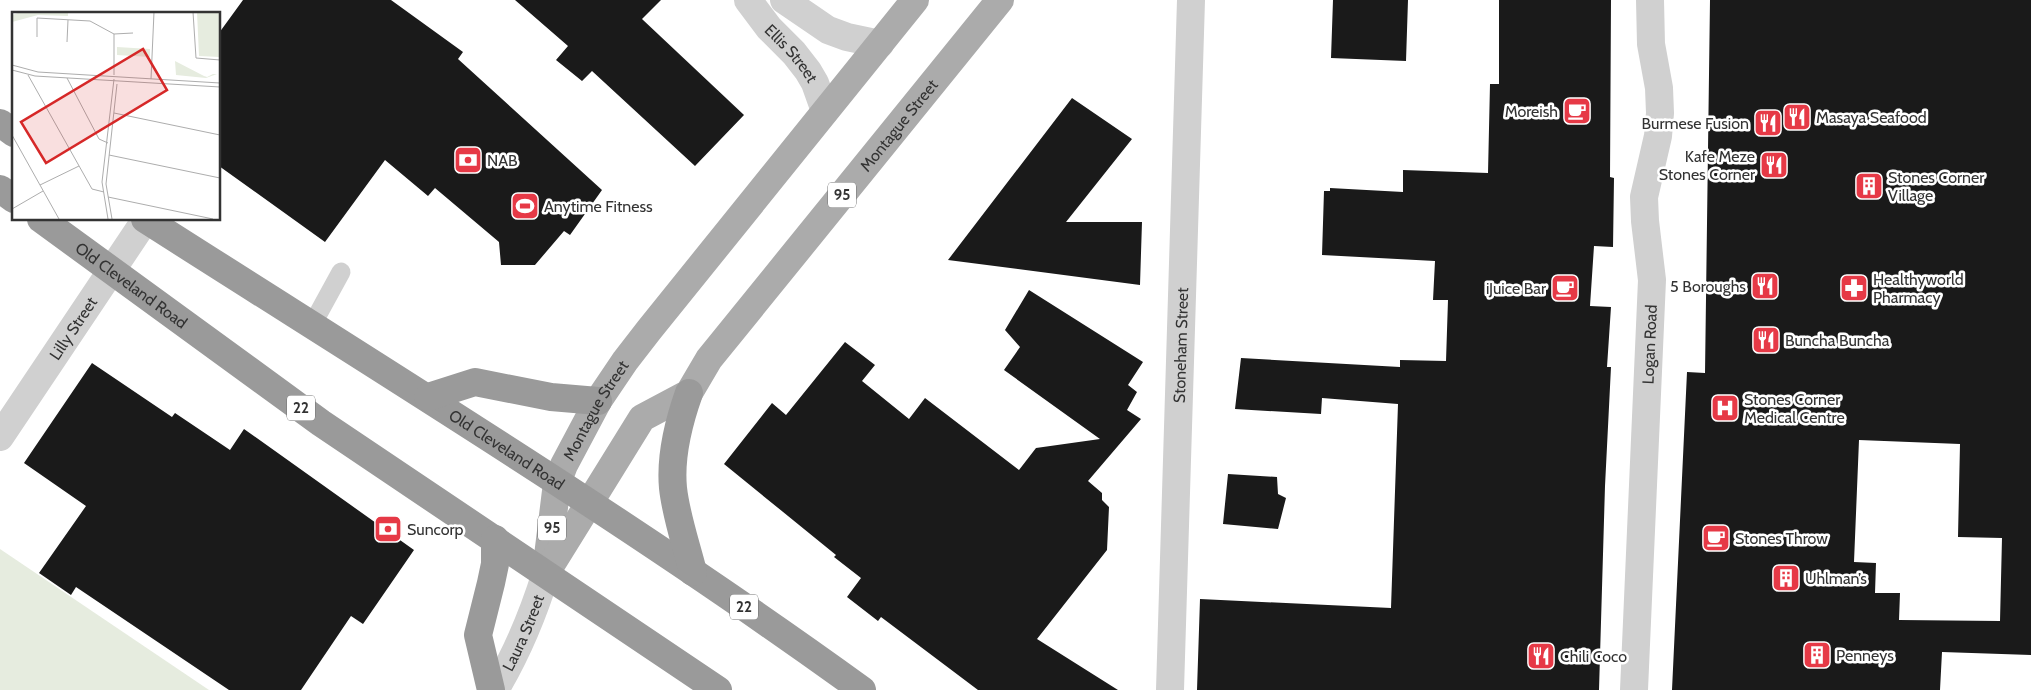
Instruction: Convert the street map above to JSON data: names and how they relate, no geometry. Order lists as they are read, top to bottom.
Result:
{
  "streets": {
    "highway": ["95", "Old Cleveland Road", "22"],
    "main road": ["Montague Street"],
    "street": [
      "Ellis Street",
      "Lilly Street",
      "Logan Road",
      "Stoneham Street",
      "Laura Street"
    ]
  },
  "crossings": [
    ["Ellis Street", "Montague Street"],
    ["Montague Street", "95"],
    ["Montague Street", "Old Cleveland Road"],
    ["Montague Street", "Laura Street"],
    ["95", "Old Cleveland Road"],
    ["95", "Laura Street"],
    ["Old Cleveland Road", "Lilly Street"],
    ["Old Cleveland Road", "Laura Street"]
  ],
  "places": {
    "cafe": ["Moreish", "iJuice Bar", "Stones Throw"],
    "restaurant": [
      "Masaya Seafood",
      "Burmese Fusion",
      "Kafe Meze Stones Corner",
      "5 Boroughs",
      "Buncha Buncha",
      "Chili Coco"
    ],
    "bank": ["NAB", "Suncorp"],
    "building": ["Stones Corner Village", "Uhlman’s", "Penneys"],
    "sports": ["Anytime Fitness"],
    "pharmacy": ["Healthyworld Pharmacy"],
    "hospital": ["Stones Corner Medical Centre"]
  }
}
